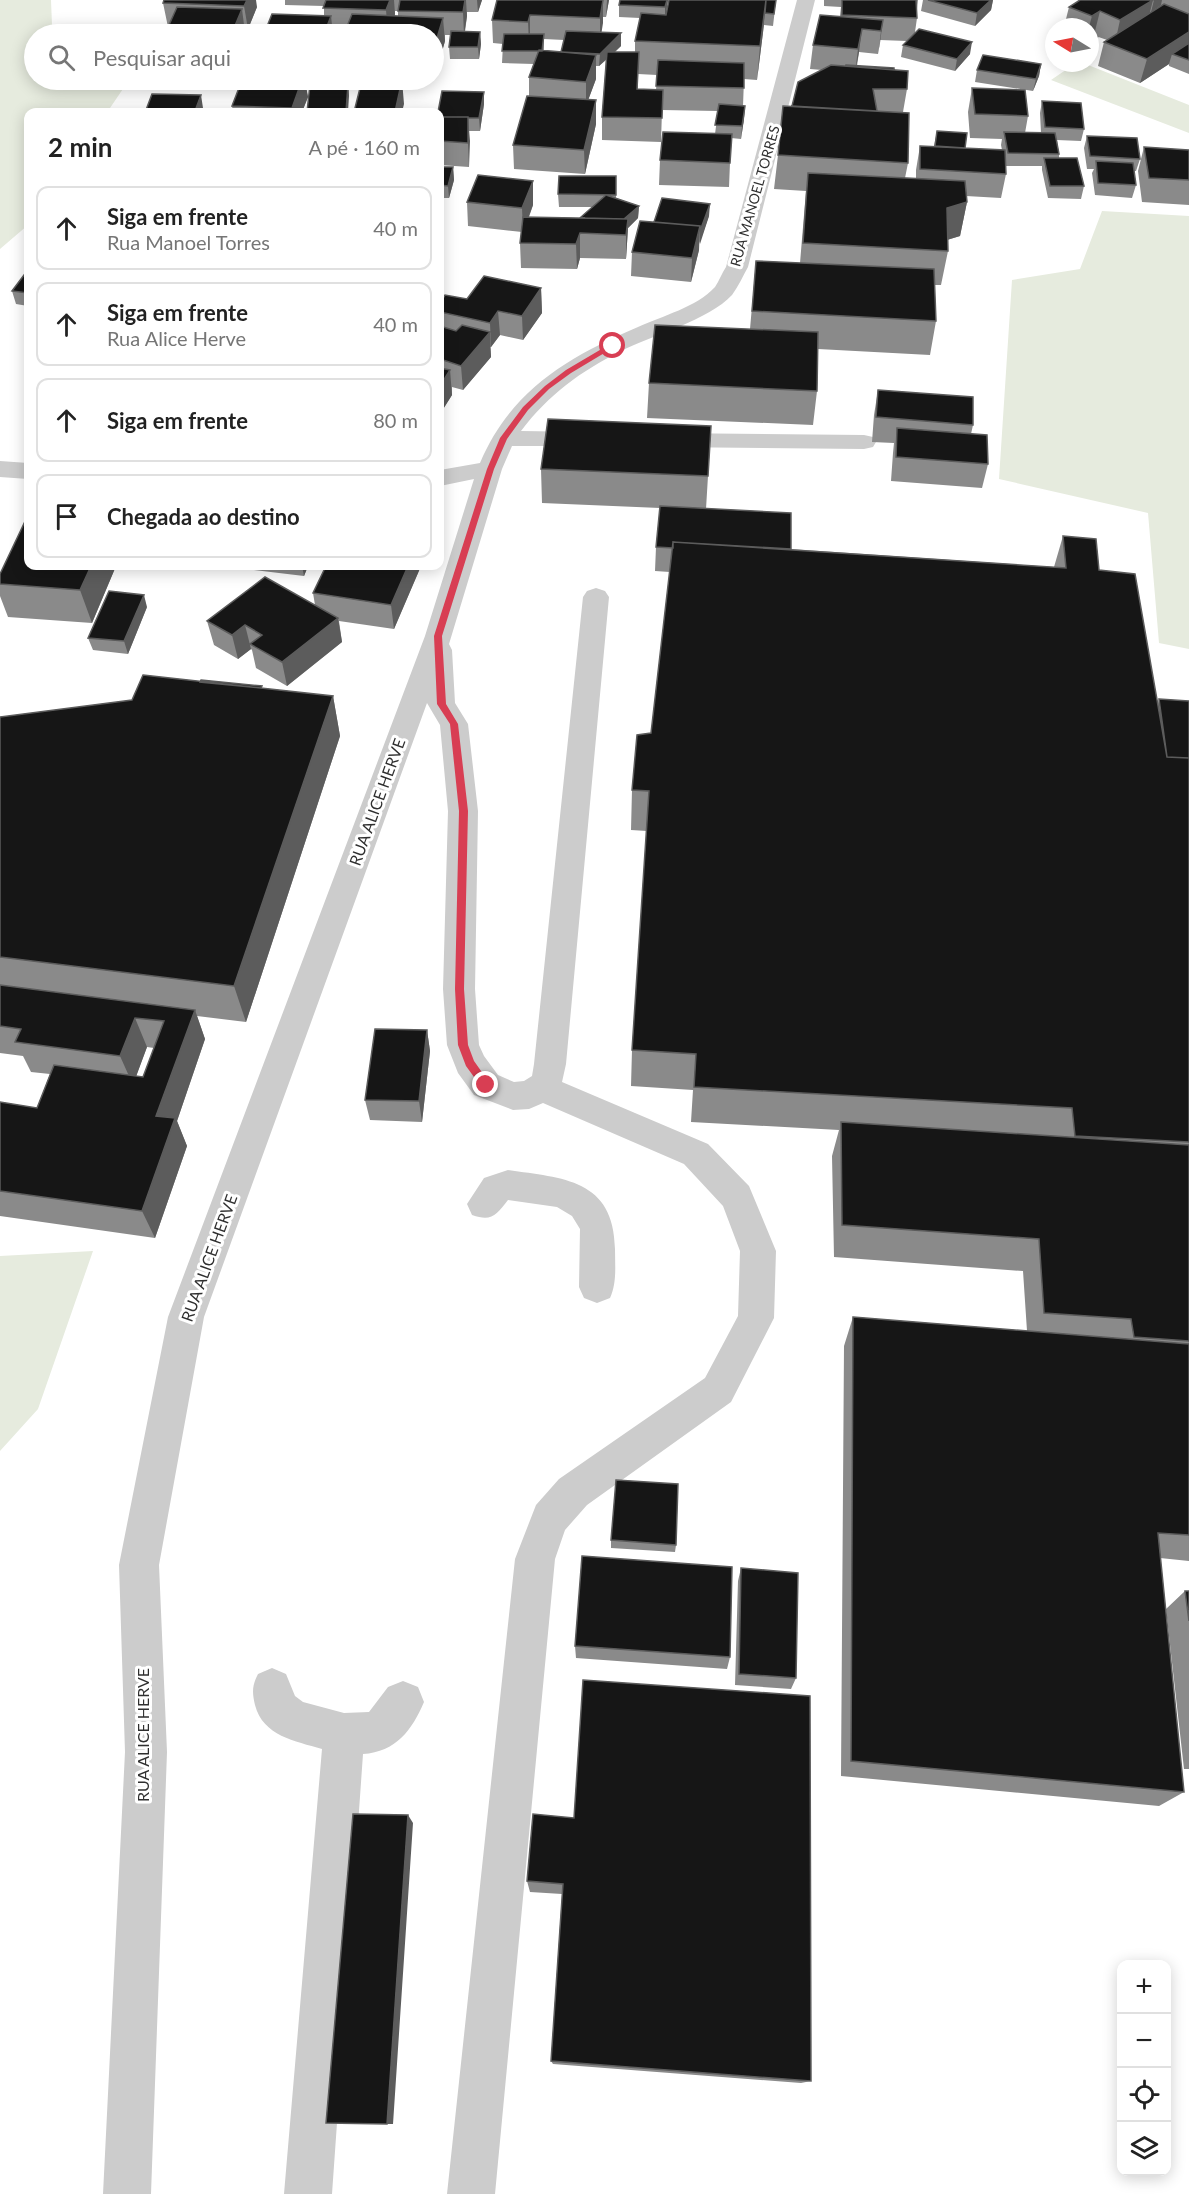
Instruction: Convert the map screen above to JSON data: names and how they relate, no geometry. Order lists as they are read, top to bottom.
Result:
{
  "streets": {
    "street": ["RUA MANOEL TORRES", "RUA ALICE HERVE"]
  },
  "crossings": [
    ["RUA MANOEL TORRES", "RUA ALICE HERVE"]
  ],
  "north": "left",
  "page": {
    "search": "Pesquisar aqui",
    "heading": ["2 min", "A pé · 160 m"],
    "list": [
      ["Siga em frente", "Rua Manoel Torres", "40 m"],
      ["Siga em frente", "Rua Alice Herve", "40 m"],
      ["Siga em frente", "80 m"],
      "Chegada ao destino"
    ],
    "map_buttons": ["+", "−"]
  }
}
